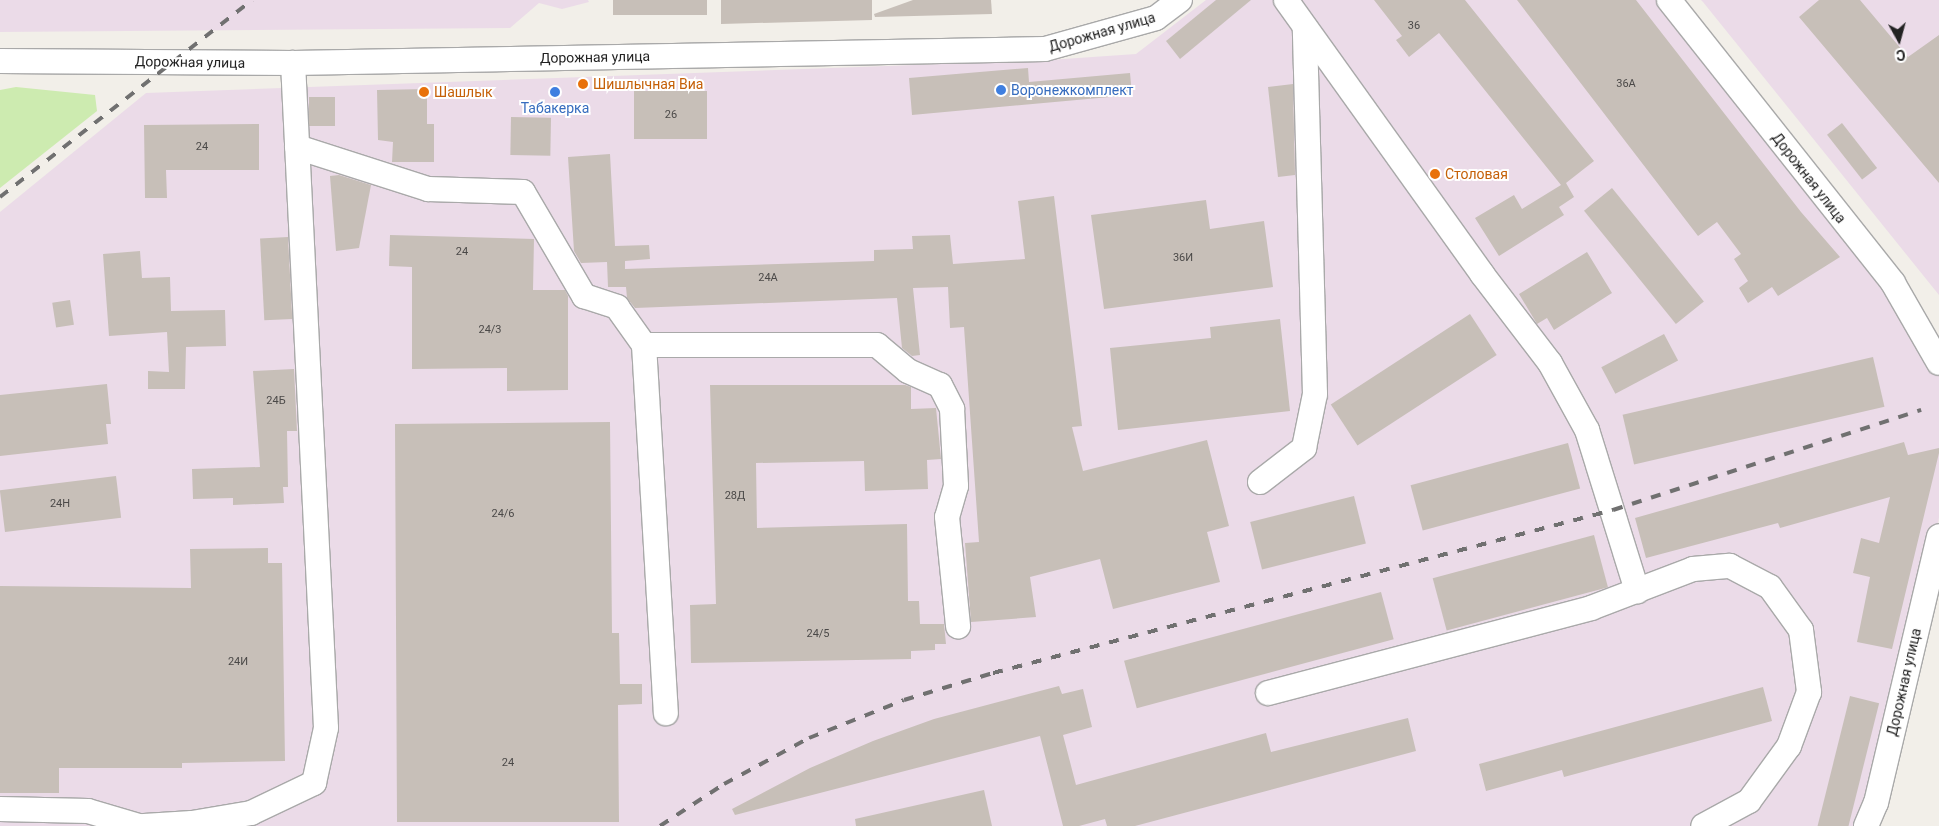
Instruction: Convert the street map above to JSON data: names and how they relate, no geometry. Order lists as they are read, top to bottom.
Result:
{
  "streets": {
    "street": ["Дорожная улица"]
  },
  "places": [
    "Шишлычная Виа",
    "Воронежкомплект",
    "Шашлык",
    "Табакерка",
    "Столовая"
  ],
  "house_numbers": [
    "36",
    "36А",
    "26",
    "24",
    "24",
    "36И",
    "24А",
    "24/3",
    "24Б",
    "28Д",
    "24Н",
    "24/6",
    "24/5",
    "24И",
    "24"
  ],
  "north": "bottom"
}
